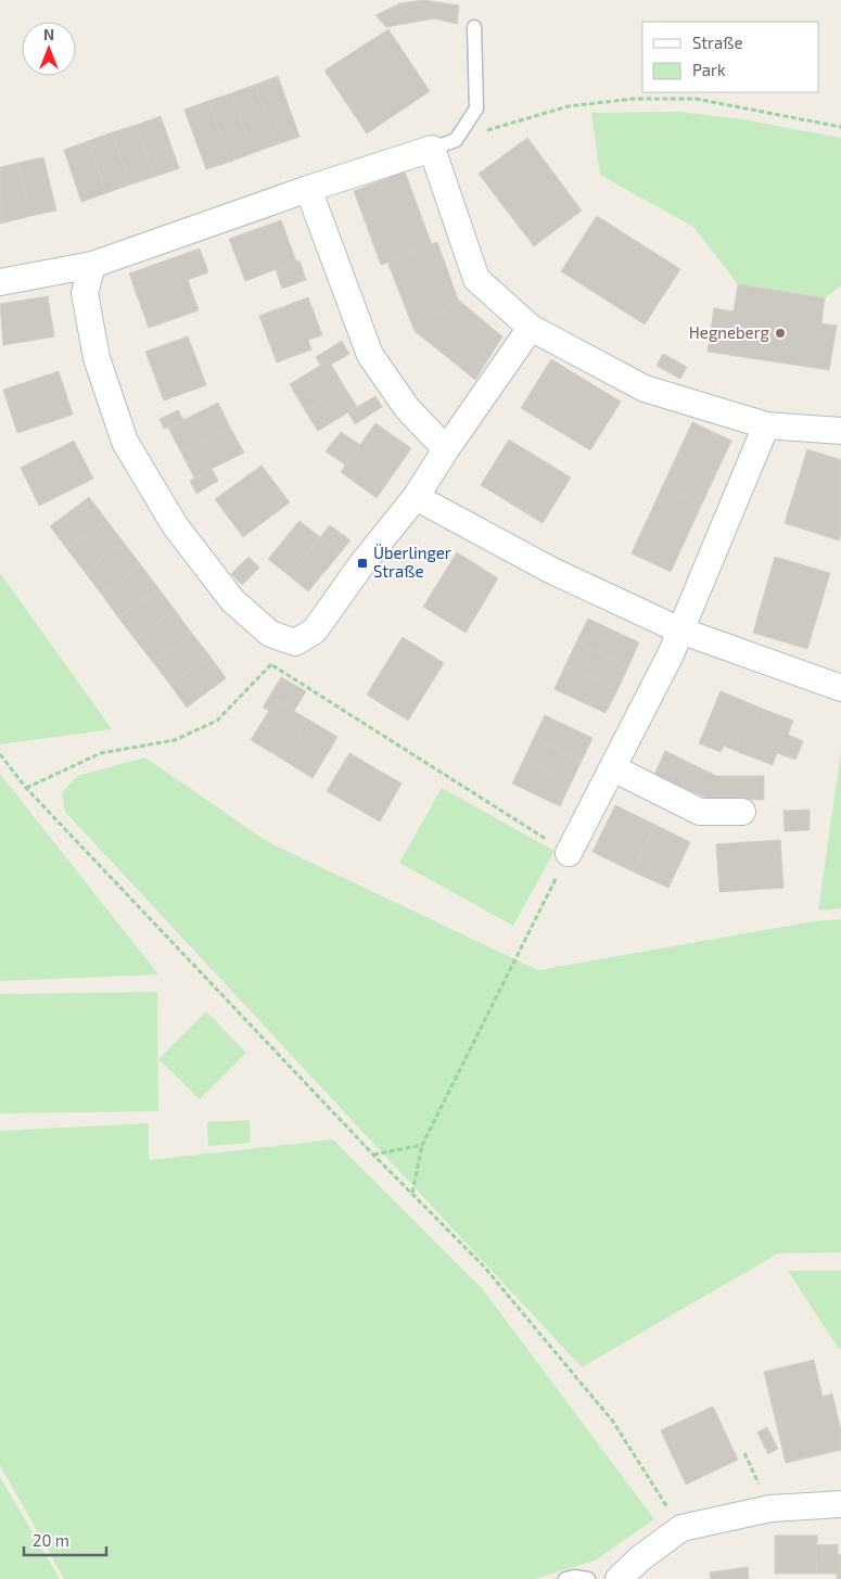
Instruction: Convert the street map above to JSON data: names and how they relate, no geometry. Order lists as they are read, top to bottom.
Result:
{
  "places": {
    "other": ["Hegneberg"],
    "transit": ["Überlinger Straße"]
  },
  "legend": ["Straße", "Park"],
  "scale_bar": "20 m",
  "north": "top"
}
